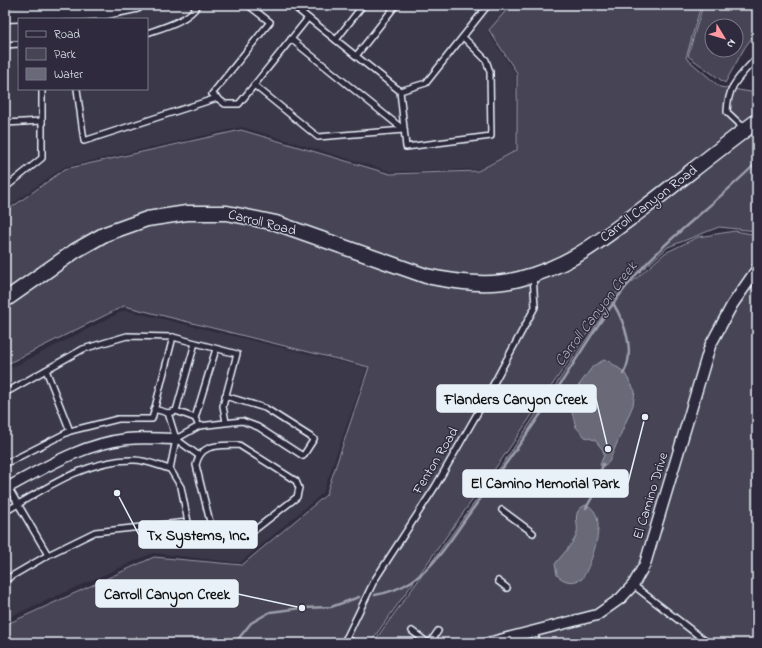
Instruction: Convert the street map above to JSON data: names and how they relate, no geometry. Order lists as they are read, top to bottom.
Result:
{
  "streets": {
    "main road": ["Carroll Canyon Road", "Carroll Road"],
    "street": ["El Camino Drive"],
    "lane": ["Fenton Road"]
  },
  "crossings": [
    ["Carroll Canyon Road", "Carroll Road"],
    ["Carroll Canyon Road", "Fenton Road"],
    ["Carroll Road", "Fenton Road"]
  ],
  "water": ["Carroll Canyon Creek"],
  "places": [
    "El Camino Memorial Park",
    "Flanders Canyon Creek",
    "Tx Systems, Inc.",
    "Carroll Canyon Creek"
  ],
  "legend": ["Road", "Park", "Water"],
  "north": "bottom right"
}
